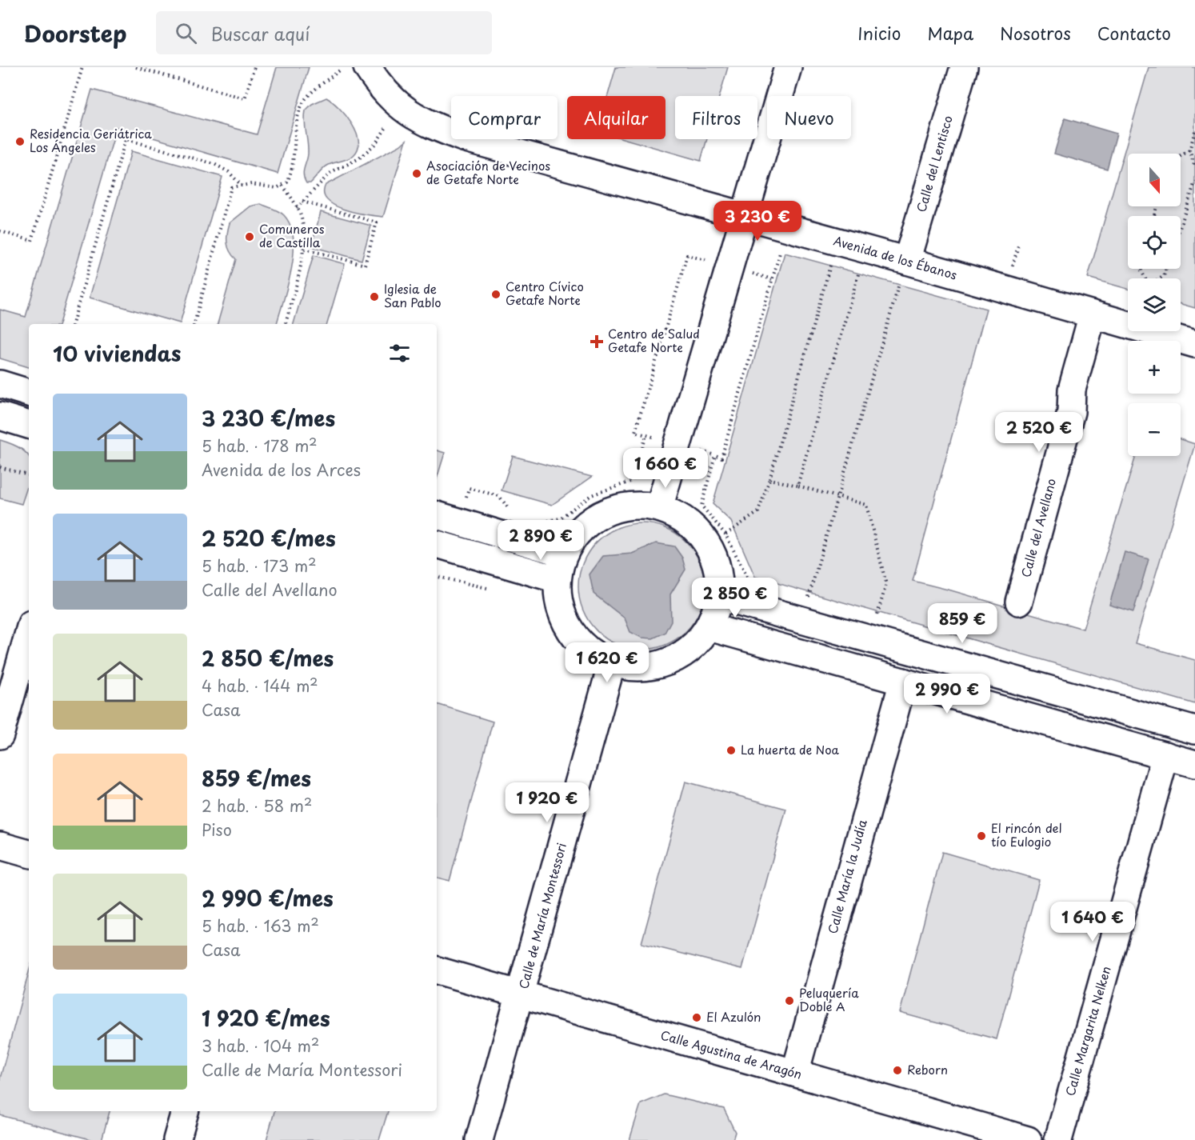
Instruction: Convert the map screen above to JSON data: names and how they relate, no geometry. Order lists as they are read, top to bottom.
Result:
{
  "streets": {
    "street": [
      "Calle del Lentisco",
      "Avenida de los Ébanos",
      "Calle del Avellano",
      "Calle María la Judía",
      "Calle de María Montessori",
      "Calle Margarita Nelken",
      "Calle Agustina de Aragón"
    ]
  },
  "crossings": [
    ["Calle del Lentisco", "Avenida de los Ébanos"],
    ["Avenida de los Ébanos", "Calle del Avellano"],
    ["Calle María la Judía", "Calle Agustina de Aragón"],
    ["Calle de María Montessori", "Calle Agustina de Aragón"]
  ],
  "places": {
    "other": [
      "Residencia Geriátrica Los Ángeles",
      "Asociación de Vecinos de Getafe Norte",
      "Comuneros de Castilla",
      "Centro Cívico Getafe Norte",
      "Iglesia de San Pablo",
      "La huerta de Noa",
      "El rincón del tío Eulogio",
      "Peluquería Doble A",
      "El Azulón",
      "Reborn"
    ],
    "health": ["Centro de Salud Getafe Norte"]
  },
  "north": "bottom",
  "page": {
    "header": "Doorstep",
    "search": "Buscar aquí",
    "nav": [
      "Inicio",
      "Mapa",
      "Nosotros",
      "Contacto"
    ],
    "chip": [
      "Comprar",
      "Alquilar",
      "Filtros",
      "Nuevo"
    ],
    "map_buttons": ["+", "−"],
    "price": [
      "3 230 €",
      "2 520 €",
      "1 660 €",
      "2 890 €",
      "2 850 €",
      "859 €",
      "1 620 €",
      "2 990 €",
      "1 920 €",
      "1 640 €"
    ],
    "heading": "10 viviendas",
    "list": [
      {
        "name": "3 230 €/mes",
        "note": "5 hab. · 178 m² · Avenida de los Arces"
      },
      {
        "name": "2 520 €/mes",
        "note": "5 hab. · 173 m² · Calle del Avellano"
      },
      {
        "name": "2 850 €/mes",
        "note": "4 hab. · 144 m² · Casa"
      },
      {
        "name": "859 €/mes",
        "note": "2 hab. · 58 m² · Piso"
      },
      {
        "name": "2 990 €/mes",
        "note": "5 hab. · 163 m² · Casa"
      },
      {
        "name": "1 920 €/mes",
        "note": "3 hab. · 104 m² · Calle de María Montessori"
      }
    ]
  }
}
